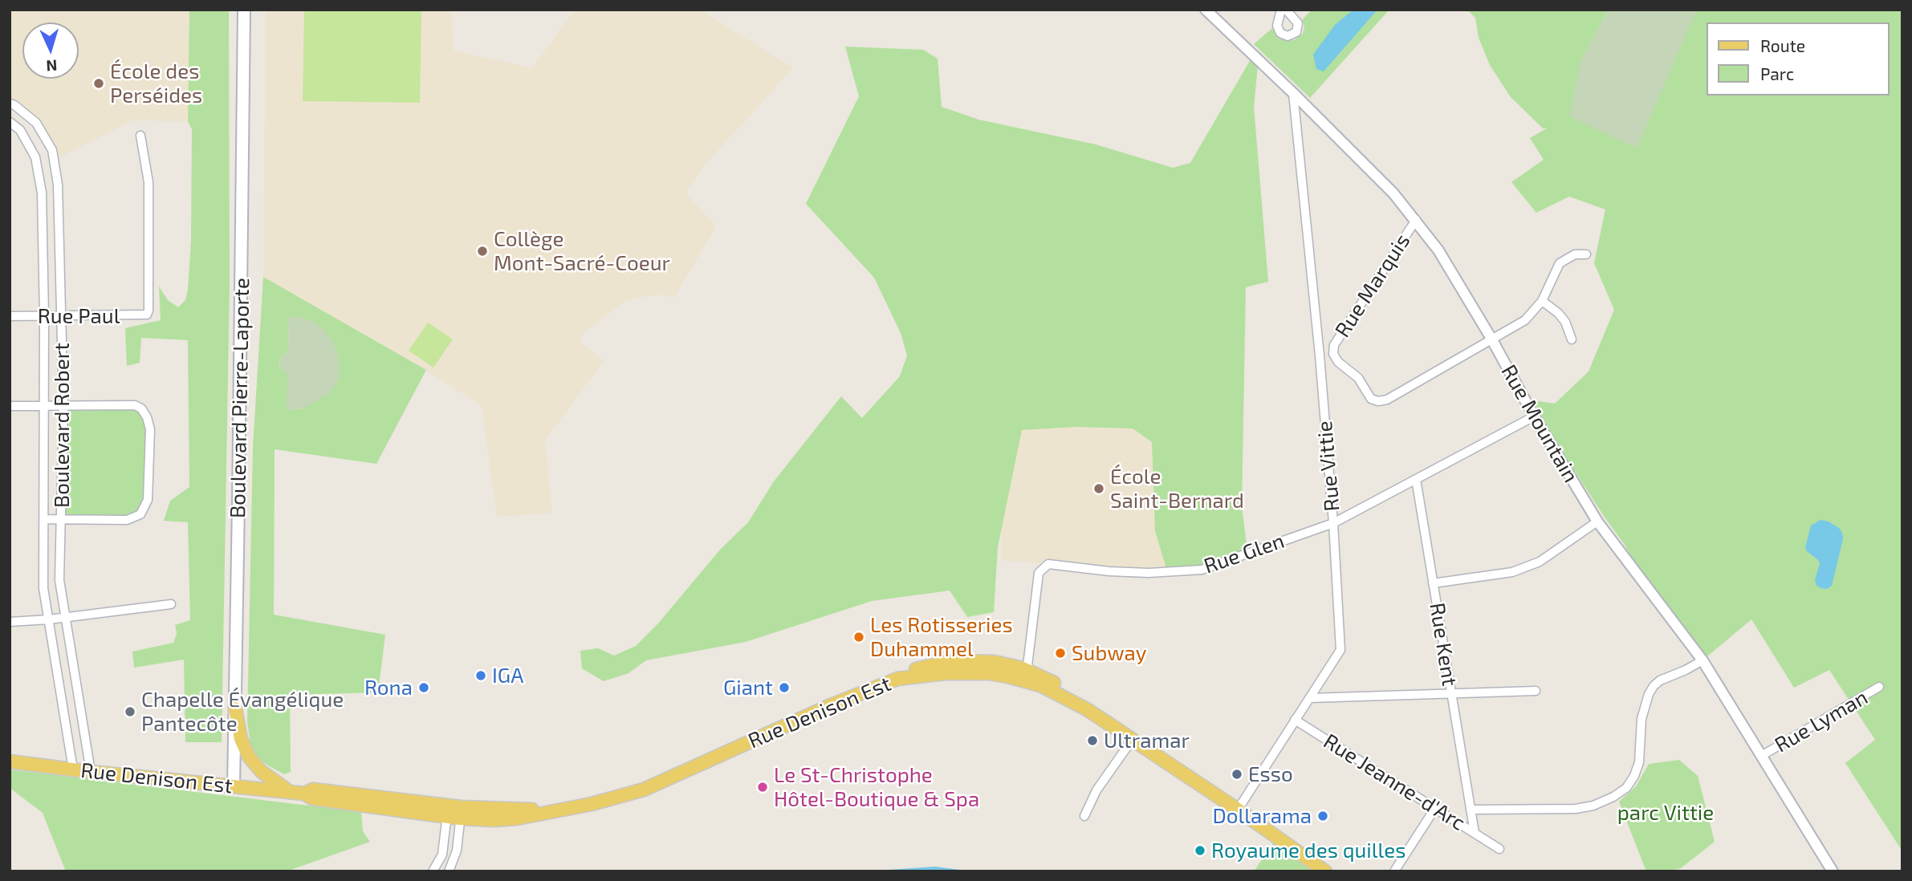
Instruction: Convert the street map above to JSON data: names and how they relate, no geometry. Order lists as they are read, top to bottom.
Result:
{
  "streets": {
    "main road": ["Boulevard Pierre-Laporte", "Rue Denison Est"],
    "street": [
      "Rue Marquis",
      "Rue Paul",
      "Rue Mountain",
      "Boulevard Robert",
      "Rue Vittie",
      "Rue Glen",
      "Rue Kent",
      "Rue Lyman",
      "Rue Jeanne-d'Arc"
    ]
  },
  "crossings": [
    ["Rue Marquis", "Rue Mountain"],
    ["Rue Paul", "Boulevard Robert"],
    ["Boulevard Pierre-Laporte", "Rue Denison Est"],
    ["Rue Mountain", "Rue Vittie"],
    ["Rue Mountain", "Rue Glen"],
    ["Rue Mountain", "Rue Lyman"],
    ["Boulevard Robert", "Rue Denison Est"],
    ["Rue Vittie", "Rue Glen"],
    ["Rue Vittie", "Rue Jeanne-d'Arc"],
    ["Rue Glen", "Rue Kent"],
    ["Rue Glen", "Rue Denison Est"],
    ["Rue Kent", "Rue Jeanne-d'Arc"]
  ],
  "parks": ["parc Vittie"],
  "places": [
    "École des Perséides",
    "Collège Mont-Sacré-Coeur",
    "École Saint-Bernard",
    "Les Rotisseries Duhammel",
    "Subway",
    "IGA",
    "Rona",
    "Giant",
    "Chapelle Évangélique Pantecôte",
    "Ultramar",
    "Esso",
    "Le St-Christophe Hôtel-Boutique & Spa",
    "Dollarama",
    "Royaume des quilles"
  ],
  "legend": ["Route", "Parc"],
  "north": "bottom"
}
